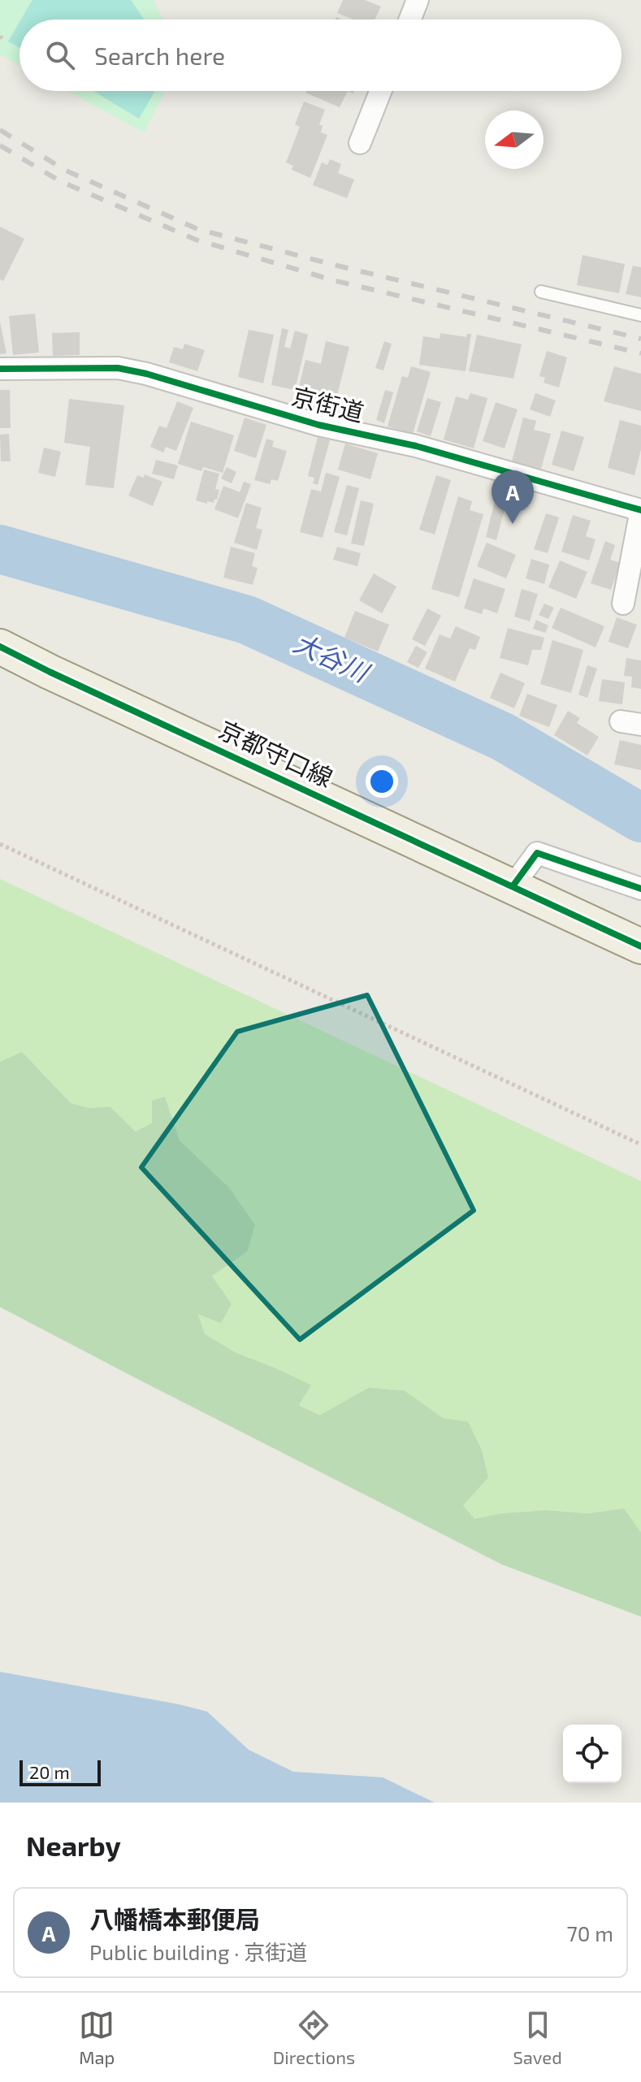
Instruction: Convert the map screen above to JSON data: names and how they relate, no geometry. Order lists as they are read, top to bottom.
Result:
{
  "streets": {
    "main road": ["京都守口線"],
    "street": ["京街道"]
  },
  "water": ["大谷川"],
  "scale_bar": "20 m",
  "north": "left",
  "page": {
    "search": "Search here",
    "pins": "A",
    "scale": "20 m",
    "heading": "Nearby",
    "list": [
      {
        "mark": "A",
        "name": "八幡橋本郵便局",
        "note": "Public building · 京街道",
        "value": "70 m"
      }
    ],
    "nav": ["Map", "Directions", "Saved"]
  }
}
